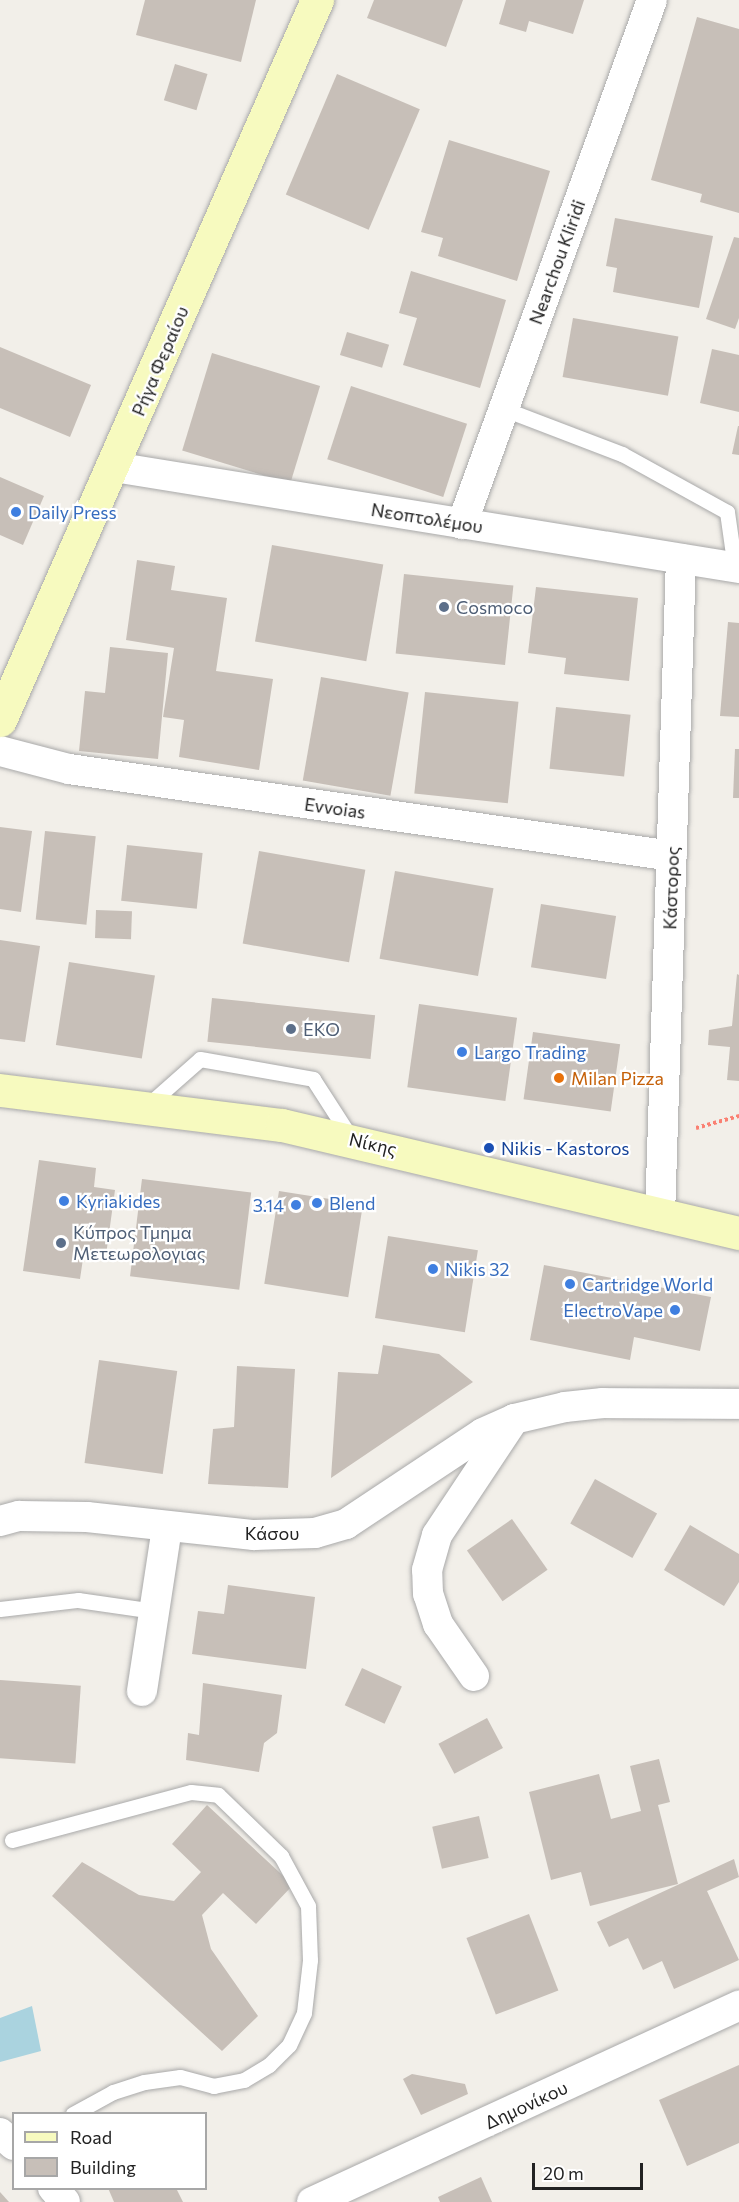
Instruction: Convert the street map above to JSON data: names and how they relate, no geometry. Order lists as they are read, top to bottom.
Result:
{
  "streets": {
    "street": [
      "Nearchou Kliridi",
      "Ρήγα Φεραίου",
      "Νεοπτολέμου",
      "Evvoias",
      "Κάστορος",
      "Νίκης",
      "Κάσου",
      "Δημονίκου"
    ]
  },
  "crossings": [
    ["Nearchou Kliridi", "Νεοπτολέμου"],
    ["Ρήγα Φεραίου", "Νεοπτολέμου"],
    ["Νεοπτολέμου", "Κάστορος"],
    ["Evvoias", "Κάστορος"],
    ["Κάστορος", "Νίκης"]
  ],
  "places": [
    "Daily Press",
    "Cosmoco",
    "EKO",
    "Largo Trading",
    "Milan Pizza",
    "Nikis - Kastoros",
    "Kyriakides",
    "Blend",
    "3.14",
    "Κύπρος Τμημα Μετεωρολογιας",
    "Nikis 32",
    "Cartridge World",
    "ElectroVape"
  ],
  "legend": ["Road", "Building"],
  "scale_bar": "20 m"
}
